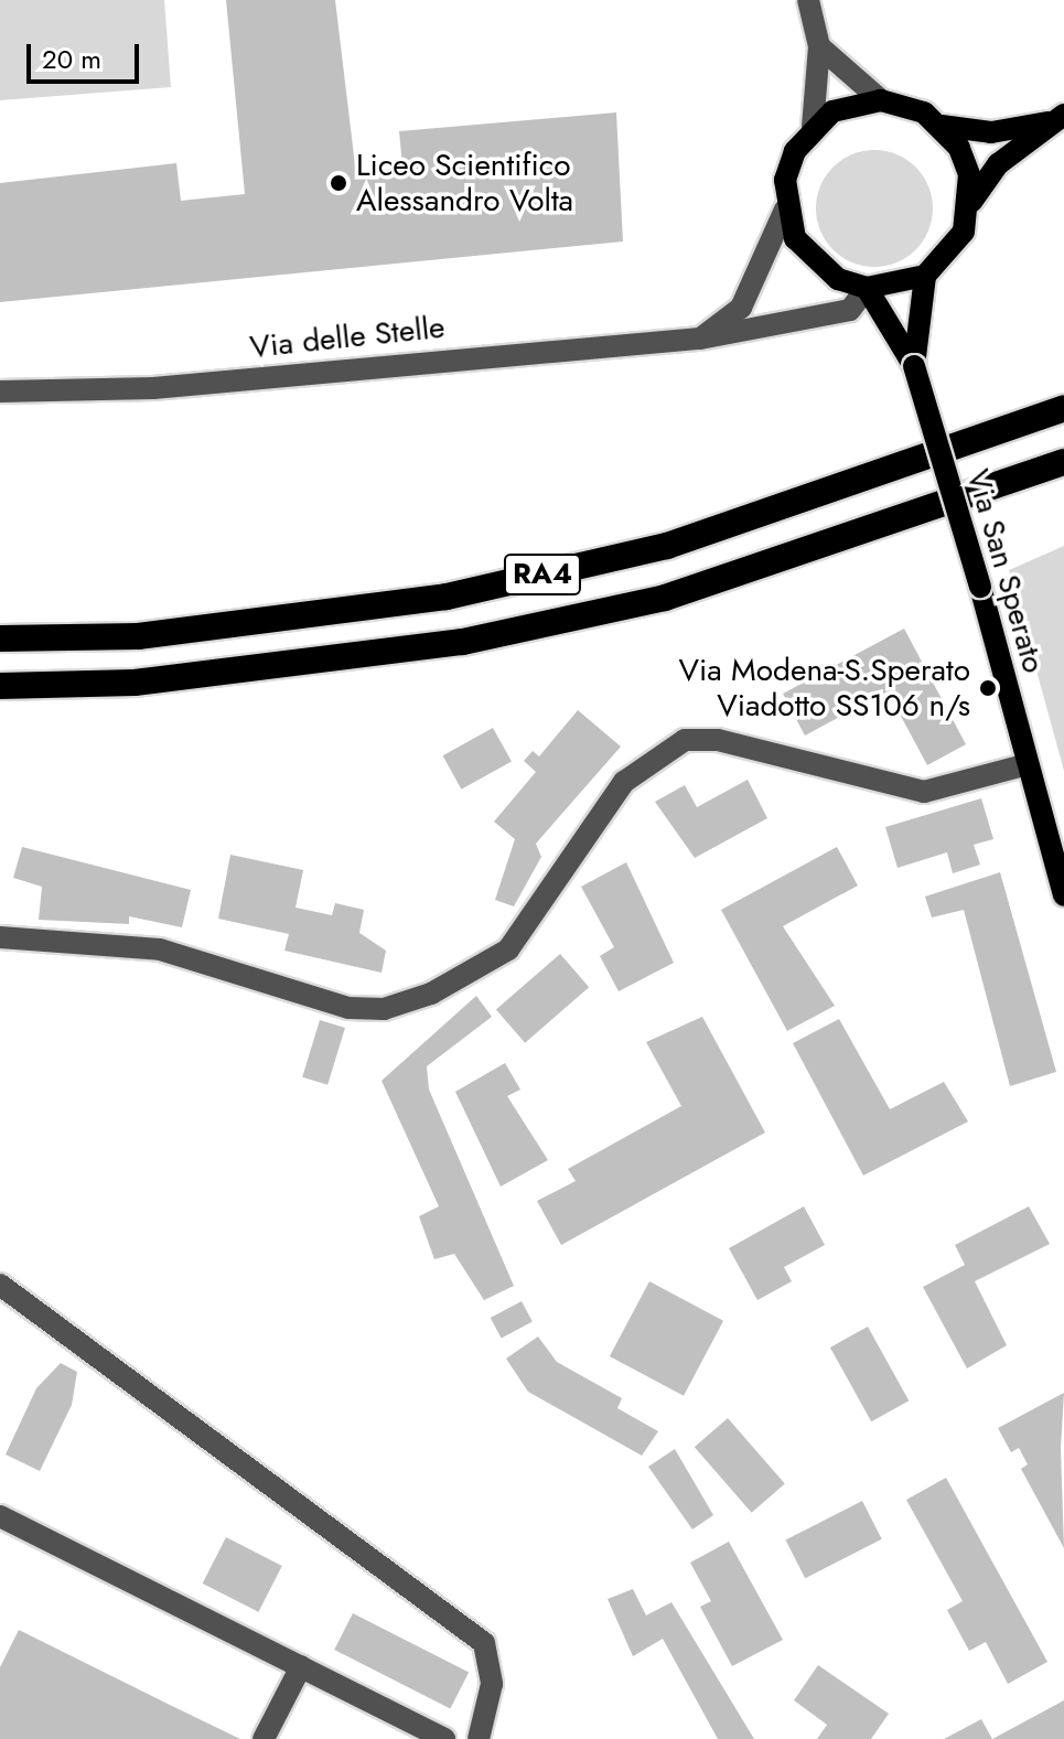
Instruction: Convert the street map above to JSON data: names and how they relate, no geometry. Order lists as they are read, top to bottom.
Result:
{
  "streets": {
    "highway": ["RA4"],
    "main road": ["Via San Sperato"],
    "street": ["Via delle Stelle"]
  },
  "places": ["Liceo Scientifico Alessandro Volta", "Via Modena-S.Sperato Viadotto SS106 n/s"],
  "scale_bar": "20 m"
}
